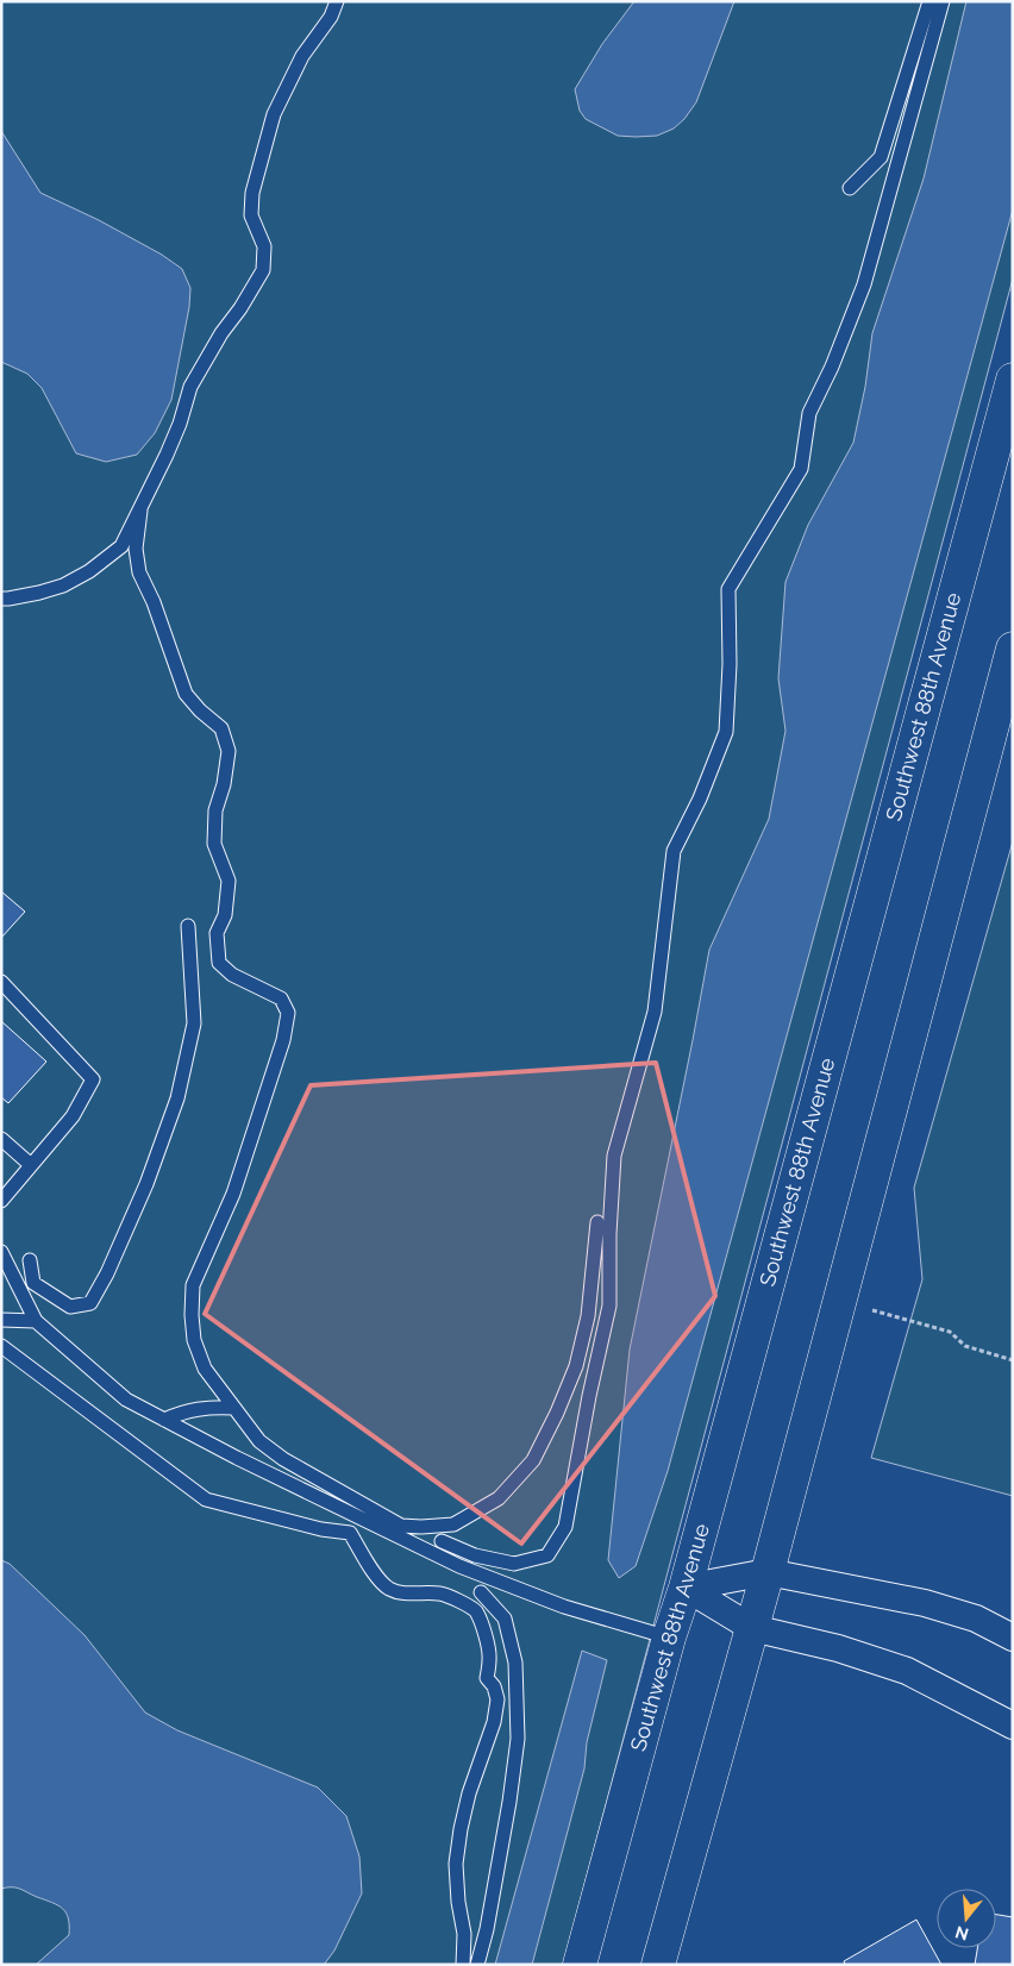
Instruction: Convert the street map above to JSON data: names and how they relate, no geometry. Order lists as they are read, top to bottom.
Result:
{
  "streets": {
    "main road": ["Southwest 88th Avenue"]
  },
  "north": "bottom"
}
